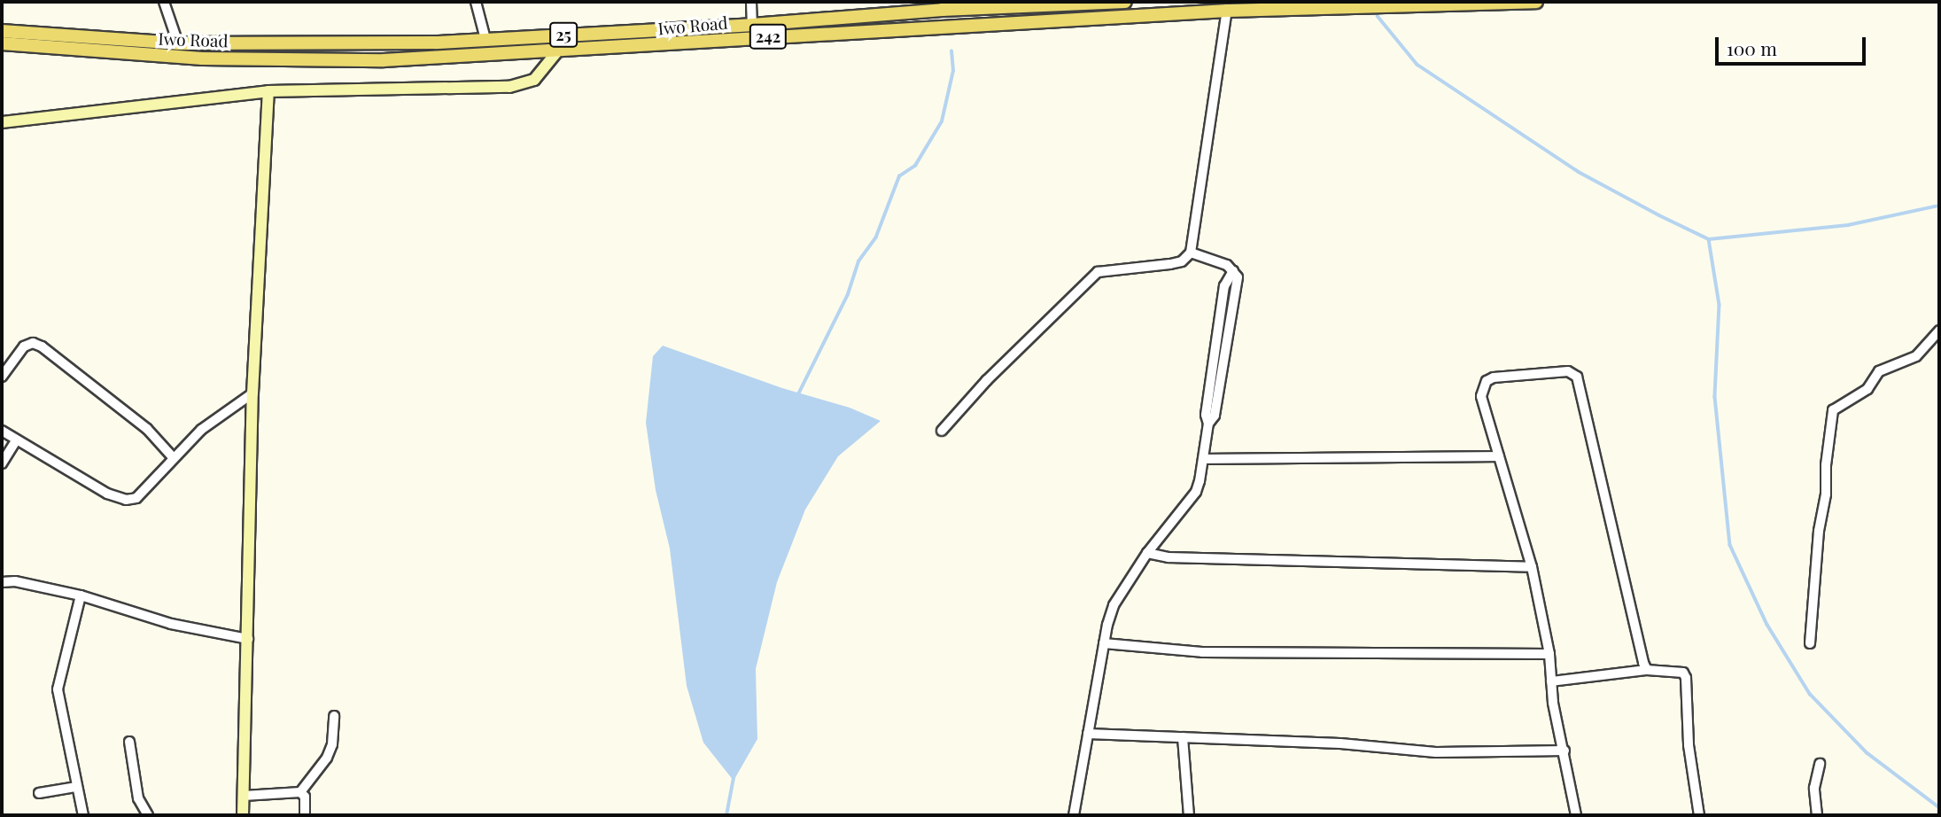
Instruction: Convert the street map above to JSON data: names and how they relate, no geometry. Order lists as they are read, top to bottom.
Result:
{
  "streets": {
    "main road": ["Iwo Road", "25", "242"]
  },
  "scale_bar": "100 m"
}
